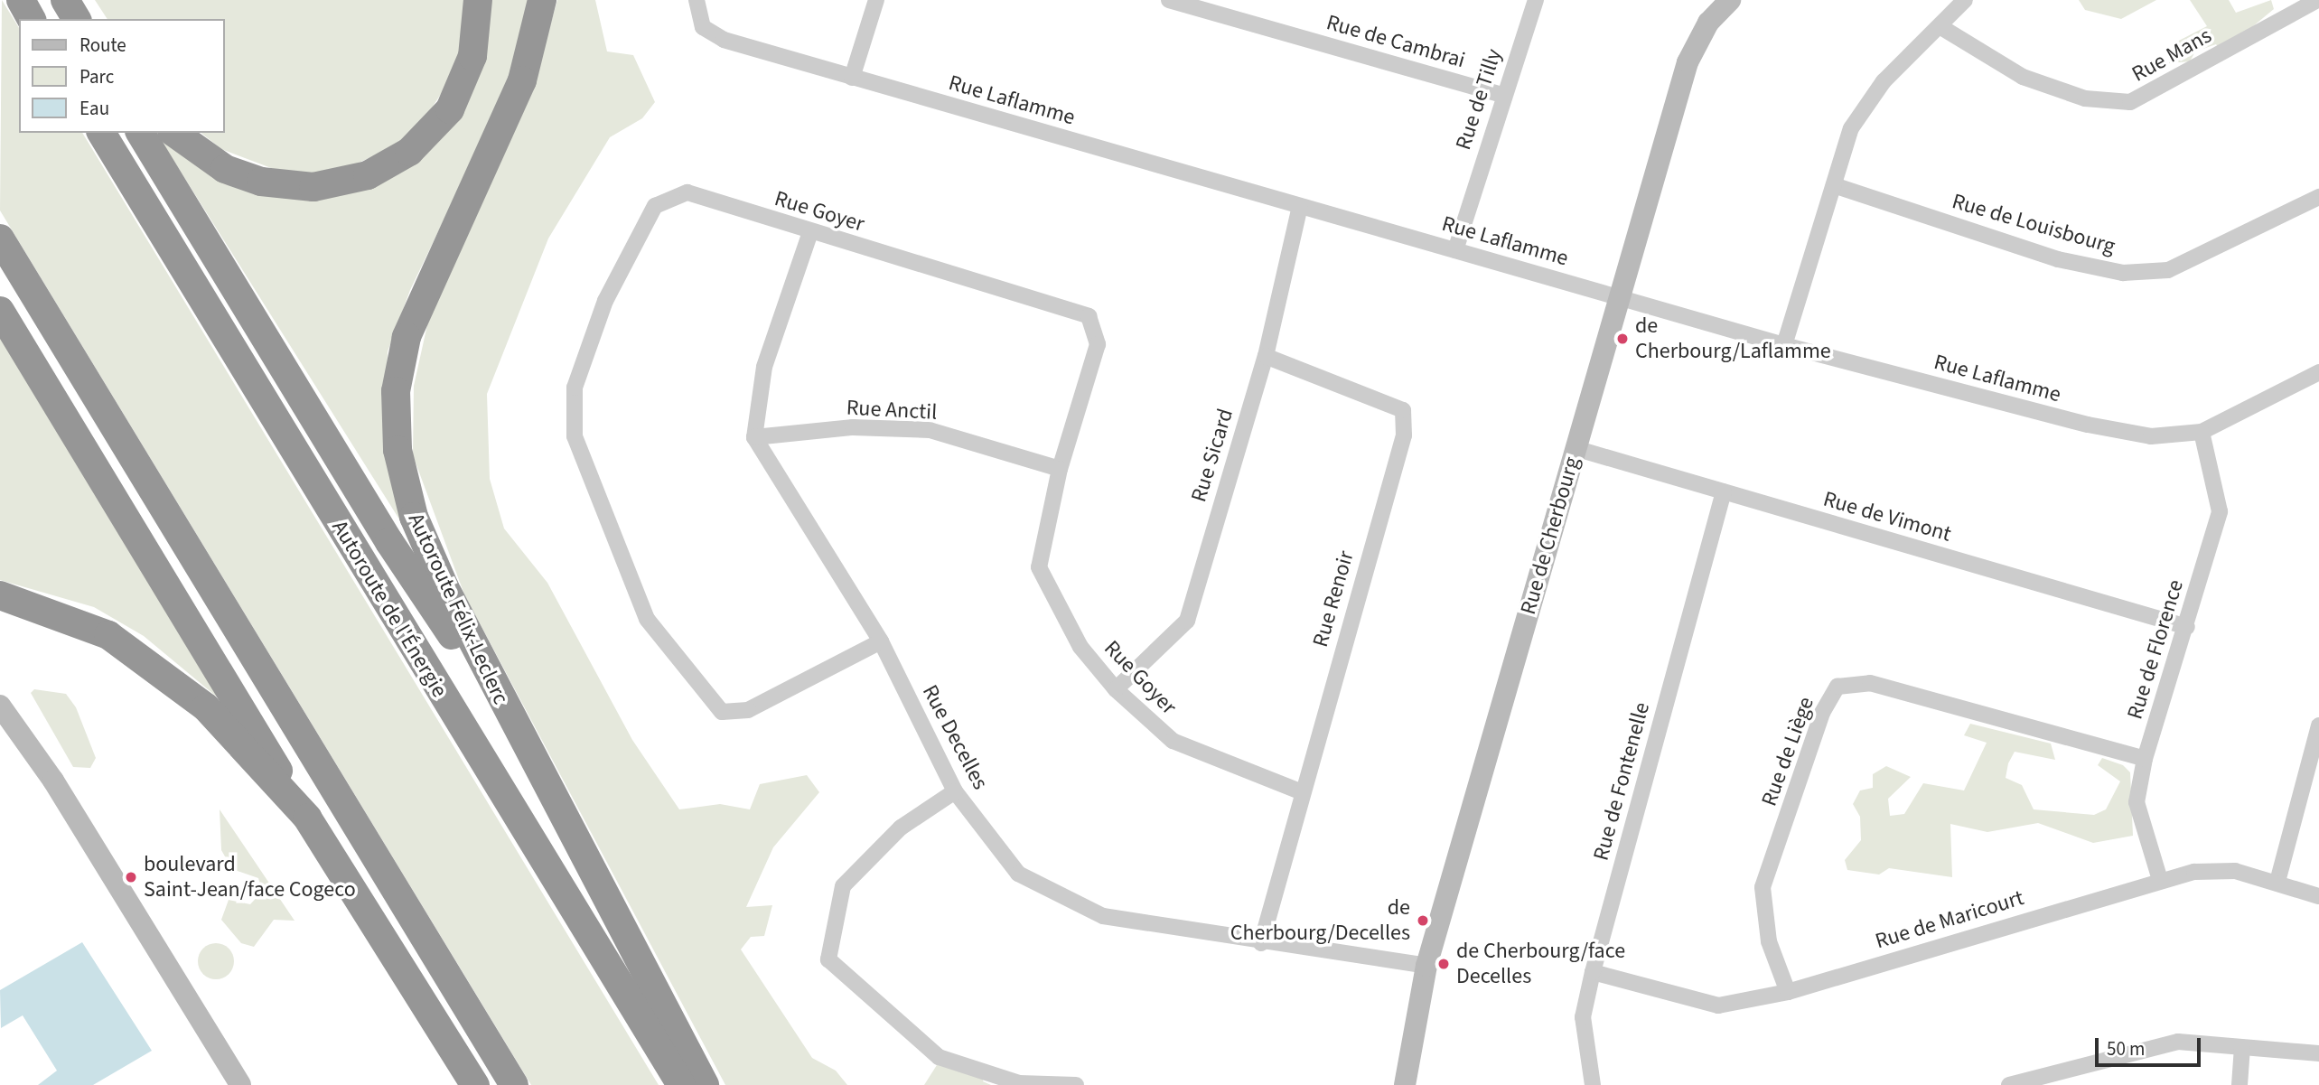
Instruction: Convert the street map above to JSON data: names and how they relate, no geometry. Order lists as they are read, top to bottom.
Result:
{
  "streets": {
    "highway": ["Autoroute de l'Énergie", "Autoroute Félix-Leclerc"],
    "street": [
      "Rue de Cambrai",
      "Rue Mans",
      "Rue de Tilly",
      "Rue Laflamme",
      "Rue Goyer",
      "Rue de Louisbourg",
      "Rue Anctil",
      "Rue Sicard",
      "Rue de Vimont",
      "Rue de Cherbourg",
      "Rue Renoir",
      "Rue de Florence",
      "Rue Decelles",
      "Rue de Liège",
      "Rue de Fontenelle",
      "Rue de Maricourt"
    ]
  },
  "crossings": [
    ["Rue de Cambrai", "Rue de Tilly"],
    ["Rue de Tilly", "Rue Laflamme"],
    ["Rue Laflamme", "Rue Sicard"],
    ["Rue Laflamme", "Rue de Cherbourg"],
    ["Rue Laflamme", "Rue de Florence"],
    ["Rue Goyer", "Rue Anctil"],
    ["Rue Goyer", "Rue Sicard"],
    ["Rue Goyer", "Rue Renoir"],
    ["Rue Goyer", "Rue Decelles"],
    ["Rue Anctil", "Rue Decelles"],
    ["Rue Sicard", "Rue Renoir"],
    ["Rue de Vimont", "Rue de Cherbourg"],
    ["Rue de Vimont", "Rue de Florence"],
    ["Rue de Vimont", "Rue de Fontenelle"],
    ["Rue de Cherbourg", "Rue Decelles"],
    ["Rue Renoir", "Rue Decelles"],
    ["Rue de Florence", "Rue de Liège"],
    ["Rue de Florence", "Rue de Maricourt"],
    ["Rue de Liège", "Rue de Maricourt"],
    ["Rue de Fontenelle", "Rue de Maricourt"]
  ],
  "places": [
    "de Cherbourg/Laflamme",
    "boulevard Saint-Jean/face Cogeco",
    "de Cherbourg/Decelles",
    "de Cherbourg/face Decelles"
  ],
  "legend": ["Route", "Parc", "Eau"],
  "scale_bar": "50 m"
}
